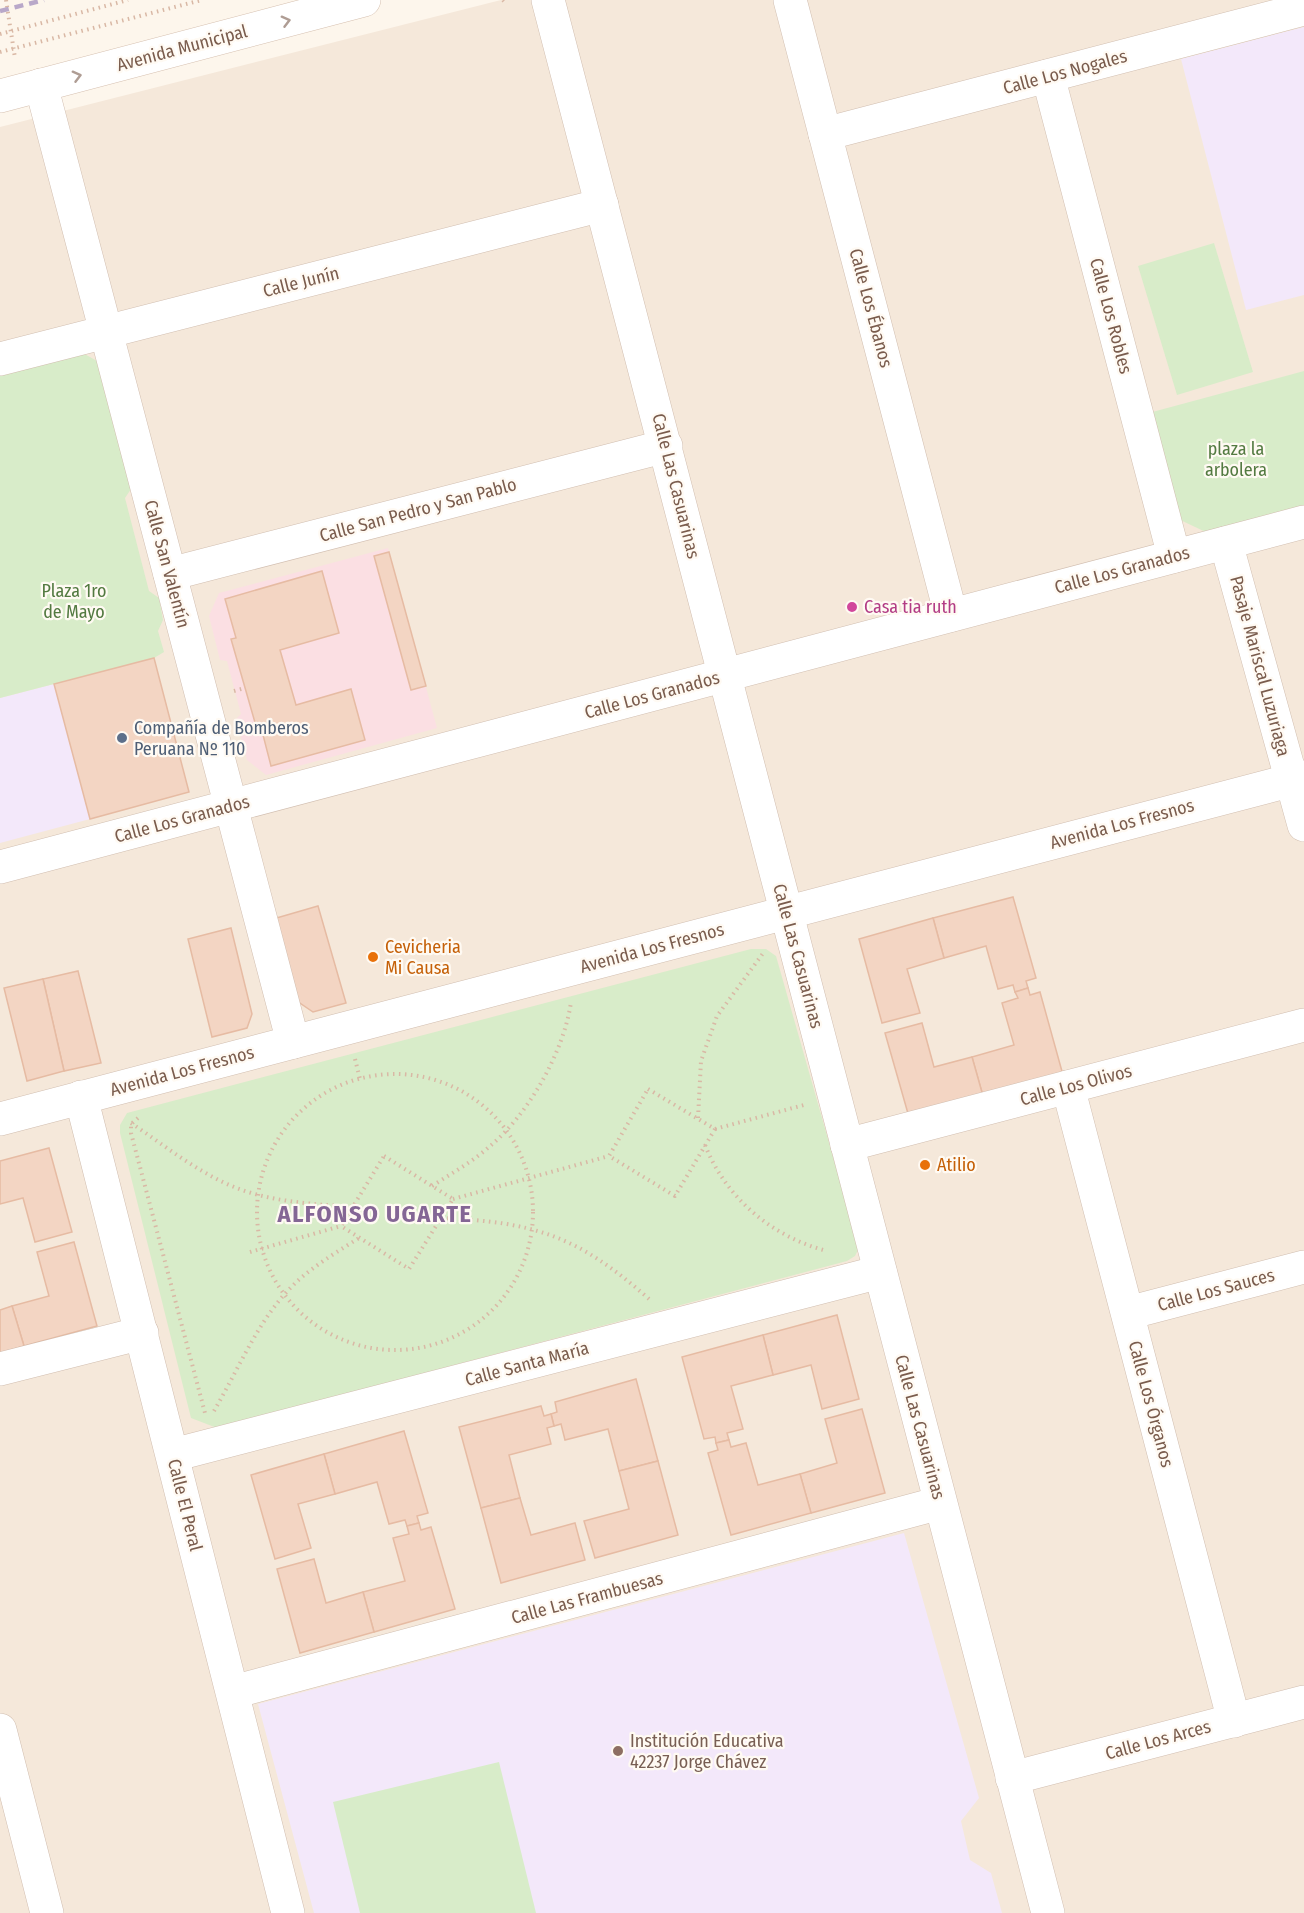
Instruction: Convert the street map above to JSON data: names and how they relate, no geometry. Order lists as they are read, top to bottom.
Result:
{
  "streets": {
    "street": [
      "Avenida Municipal",
      "Calle Los Nogales",
      "Calle Junín",
      "Calle Los Ébanos",
      "Calle Los Robles",
      "Calle Las Casuarinas",
      "Calle San Pedro y San Pablo",
      "Calle San Valentín",
      "Calle Los Granados",
      "Pasaje Mariscal Luzuriaga",
      "Avenida Los Fresnos",
      "Calle Los Olivos",
      "Calle Los Sauces",
      "Calle Santa María",
      "Calle Los Órganos",
      "Calle El Peral",
      "Calle Las Frambuesas",
      "Calle Los Arces"
    ]
  },
  "crossings": [
    ["Avenida Municipal", "Calle San Valentín"],
    ["Calle Los Nogales", "Calle Los Ébanos"],
    ["Calle Los Nogales", "Calle Los Robles"],
    ["Calle Junín", "Calle Las Casuarinas"],
    ["Calle Junín", "Calle San Valentín"],
    ["Calle Los Ébanos", "Calle Los Granados"],
    ["Calle Los Robles", "Calle Los Granados"],
    ["Calle Las Casuarinas", "Calle San Pedro y San Pablo"],
    ["Calle Las Casuarinas", "Calle Los Granados"],
    ["Calle Las Casuarinas", "Avenida Los Fresnos"],
    ["Calle Las Casuarinas", "Calle Los Olivos"],
    ["Calle Las Casuarinas", "Calle Santa María"],
    ["Calle Las Casuarinas", "Calle Las Frambuesas"],
    ["Calle Las Casuarinas", "Calle Los Arces"],
    ["Calle San Pedro y San Pablo", "Calle San Valentín"],
    ["Calle San Valentín", "Calle Los Granados"],
    ["Calle San Valentín", "Avenida Los Fresnos"],
    ["Calle Los Granados", "Pasaje Mariscal Luzuriaga"],
    ["Pasaje Mariscal Luzuriaga", "Avenida Los Fresnos"],
    ["Avenida Los Fresnos", "Calle El Peral"],
    ["Calle Los Olivos", "Calle Los Órganos"],
    ["Calle Los Sauces", "Calle Los Órganos"],
    ["Calle Santa María", "Calle El Peral"],
    ["Calle Los Órganos", "Calle Los Arces"],
    ["Calle El Peral", "Calle Las Frambuesas"]
  ],
  "one_way": ["Avenida Municipal"],
  "districts": ["ALFONSO UGARTE"],
  "parks": ["plaza la arbolera", "Plaza 1ro de Mayo"],
  "places": [
    "Casa tia ruth",
    "Compañía de Bomberos Peruana Nº 110",
    "Cevicheria Mi Causa",
    "Atilio",
    "Institución Educativa 42237 Jorge Chávez"
  ]
}
